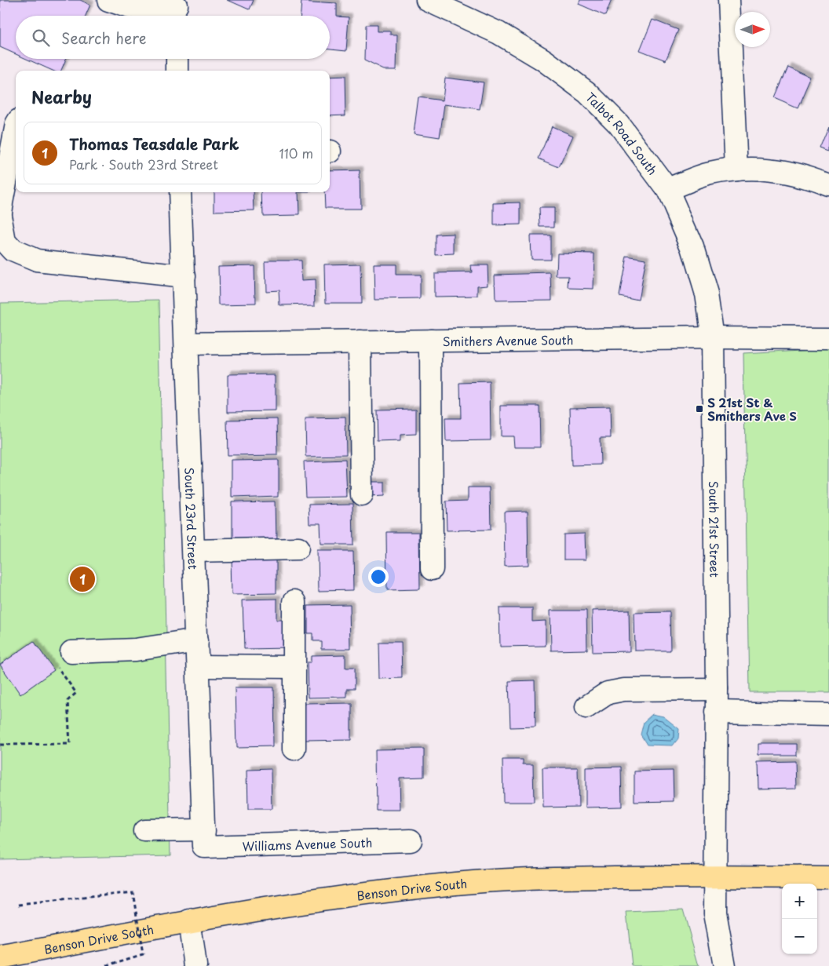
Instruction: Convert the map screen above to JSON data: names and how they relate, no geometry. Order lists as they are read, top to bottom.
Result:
{
  "streets": {
    "main road": ["Benson Drive South"],
    "street": [
      "Talbot Road South",
      "Smithers Avenue South",
      "South 23rd Street",
      "South 21st Street",
      "Williams Avenue South"
    ]
  },
  "crossings": [
    ["Talbot Road South", "South 21st Street"],
    ["Smithers Avenue South", "South 23rd Street"],
    ["Smithers Avenue South", "South 21st Street"],
    ["South 23rd Street", "Williams Avenue South"],
    ["South 21st Street", "Benson Drive South"]
  ],
  "places": {
    "transit": ["S 21st St & Smithers Ave S"]
  },
  "north": "right",
  "page": {
    "search": "Search here",
    "heading": "Nearby",
    "list": [
      {
        "mark": "1",
        "name": "Thomas Teasdale Park",
        "note": "Park · South 23rd Street",
        "value": "110 m"
      }
    ],
    "pins": "1",
    "map_buttons": ["+", "−"]
  }
}
